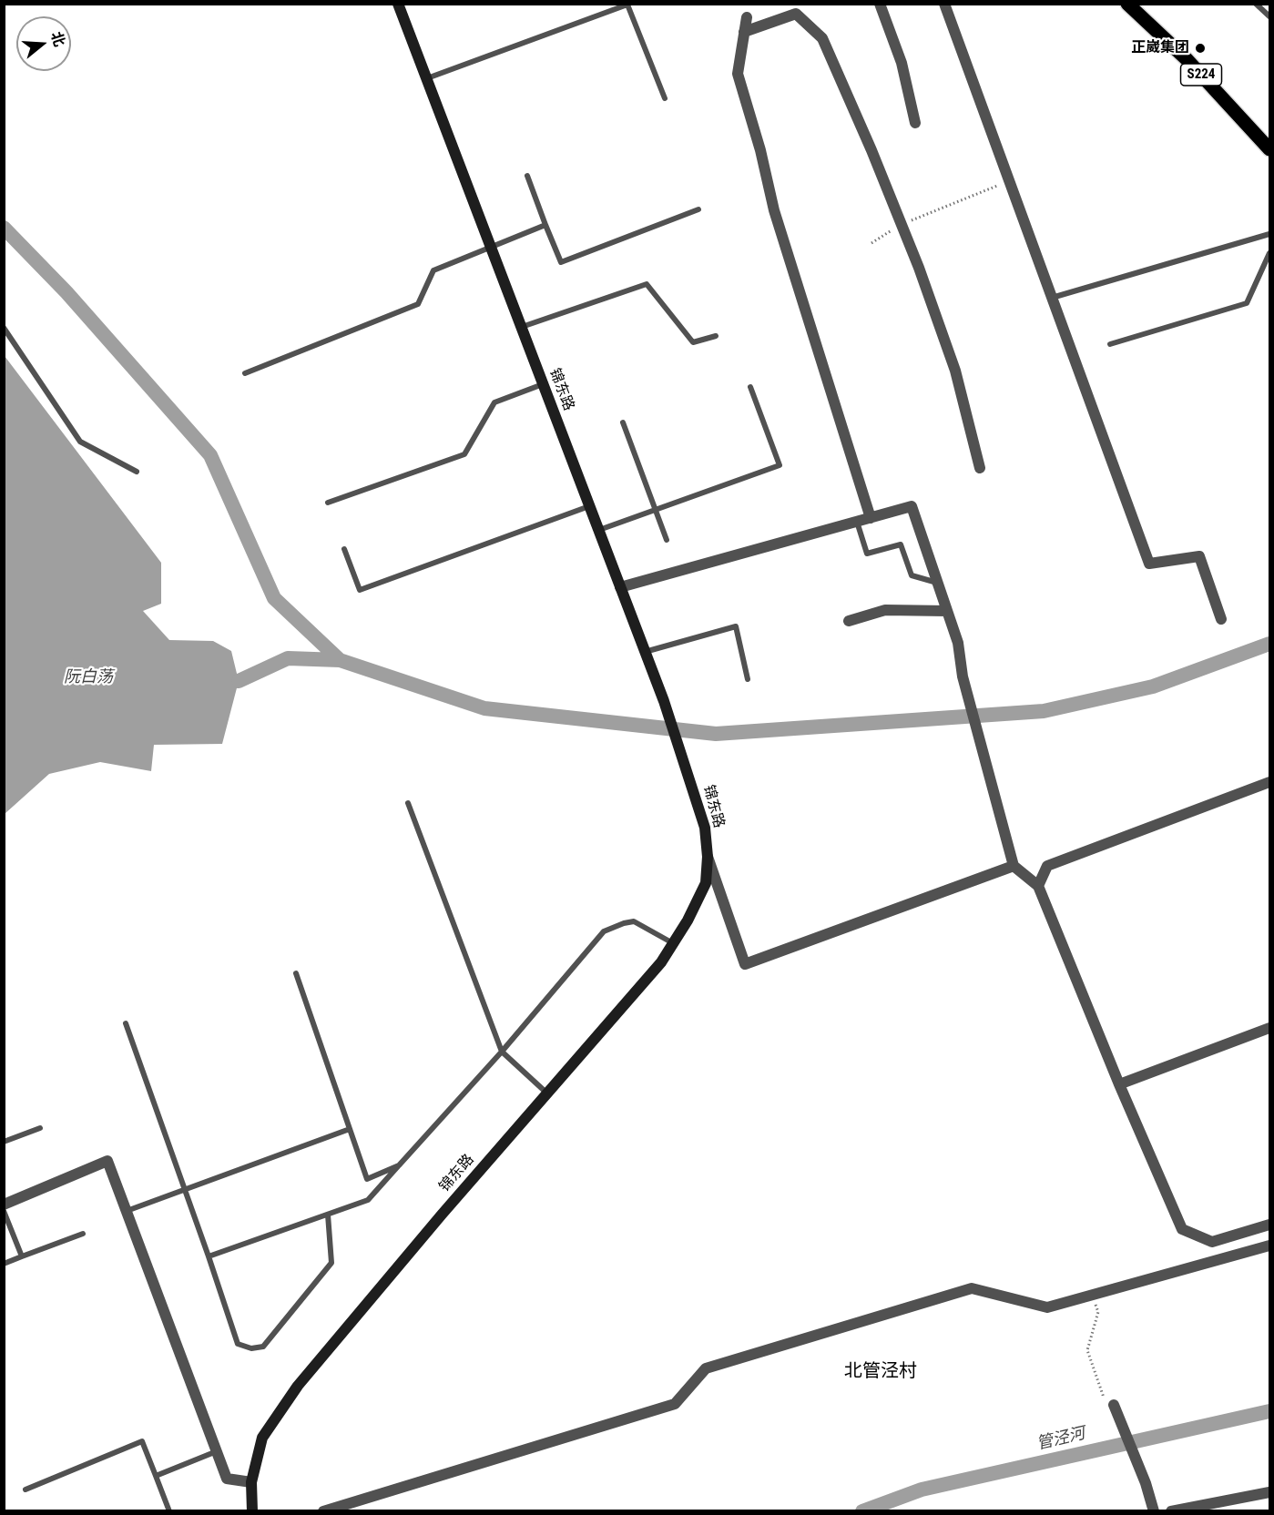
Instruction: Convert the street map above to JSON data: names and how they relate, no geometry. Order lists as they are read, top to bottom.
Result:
{
  "streets": {
    "main road": ["S224", "锦东路"]
  },
  "districts": ["北管泾村"],
  "water": ["阮白荡", "管泾河"],
  "places": ["正崴集团"],
  "north": "right"
}
